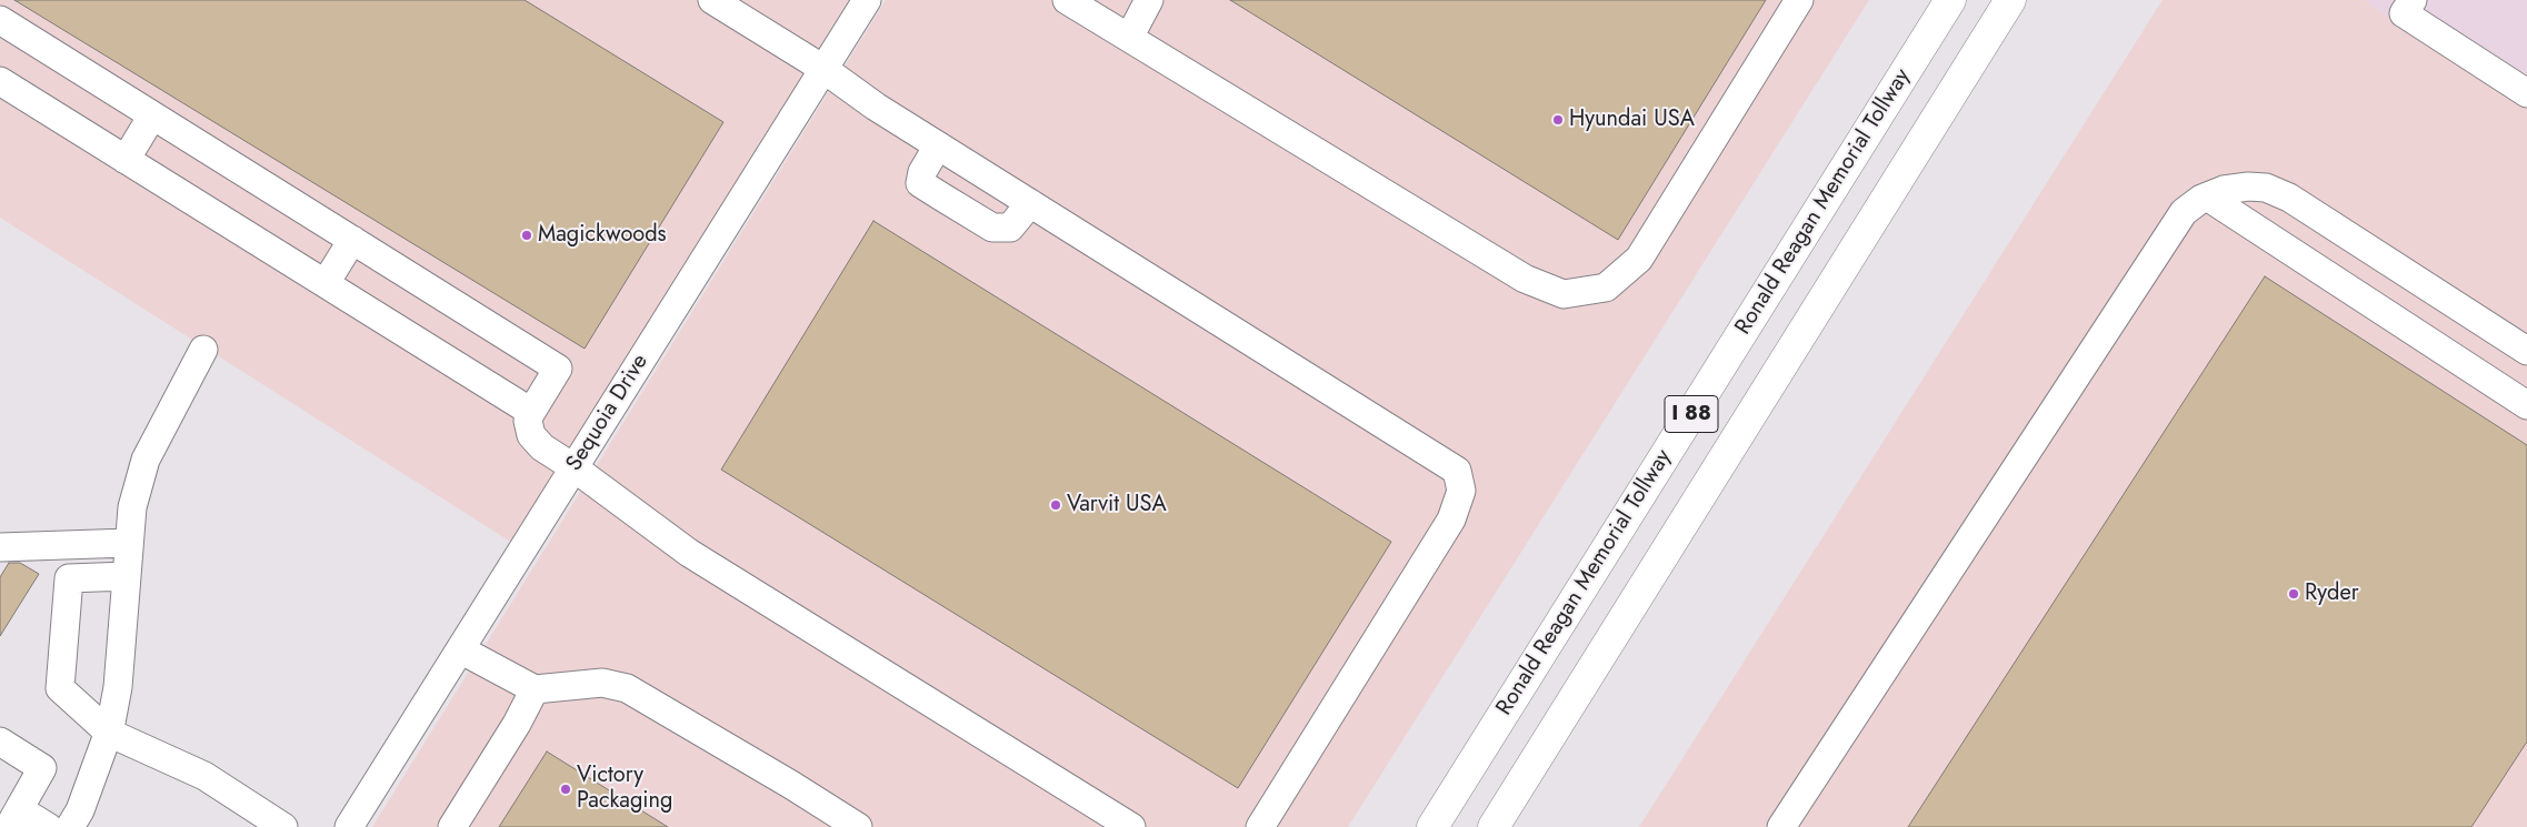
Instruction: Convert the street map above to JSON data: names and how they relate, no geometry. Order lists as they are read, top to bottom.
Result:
{
  "streets": {
    "highway": ["Ronald Reagan Memorial Tollway", "I 88"],
    "street": ["Sequoia Drive"]
  },
  "places": [
    "Hyundai USA",
    "Magickwoods",
    "Varvit USA",
    "Ryder",
    "Victory Packaging"
  ]
}
